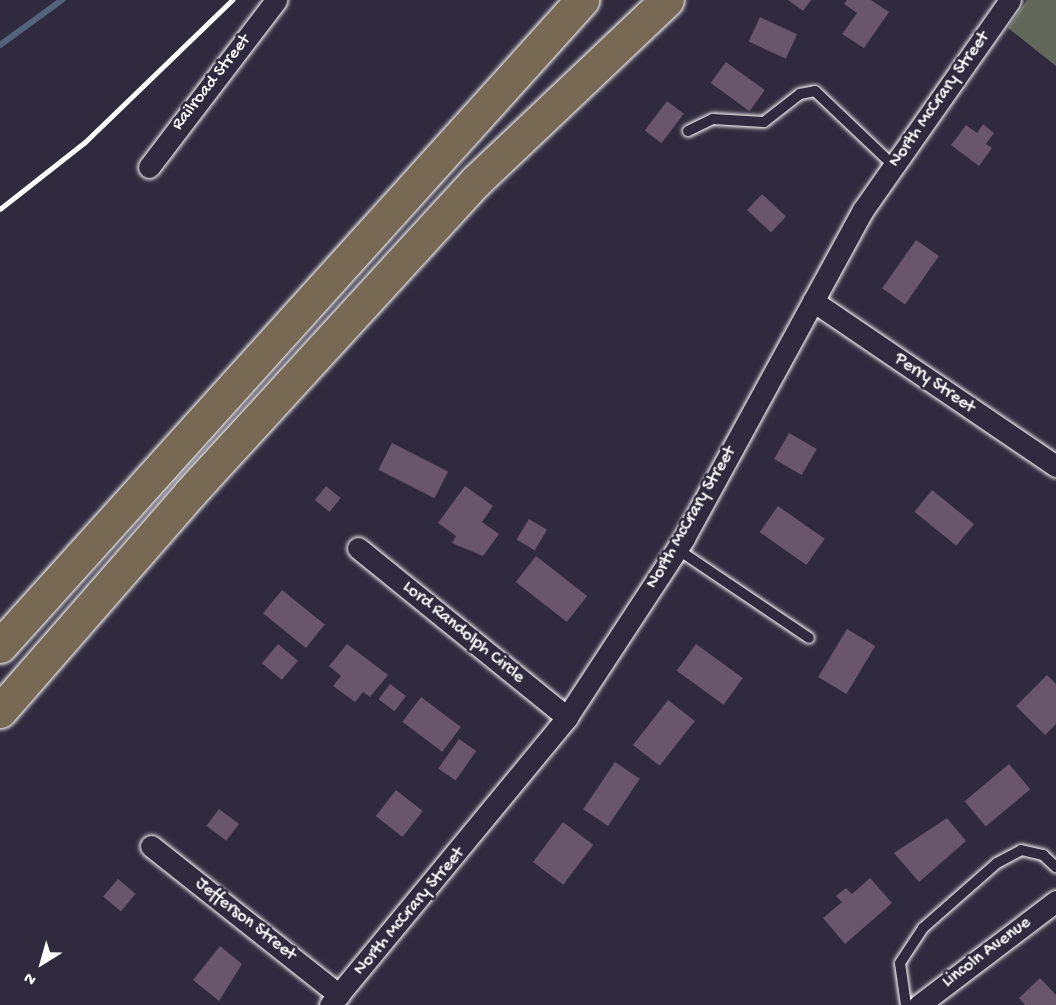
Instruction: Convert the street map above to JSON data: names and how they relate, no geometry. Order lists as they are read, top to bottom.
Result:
{
  "streets": {
    "street": [
      "Railroad Street",
      "North McCrary Street",
      "Perry Street",
      "Lord Randolph Circle",
      "Jefferson Street",
      "Lincoln Avenue"
    ]
  },
  "crossings": [
    ["North McCrary Street", "Perry Street"],
    ["North McCrary Street", "Lord Randolph Circle"],
    ["North McCrary Street", "Jefferson Street"]
  ],
  "north": "bottom left"
}
